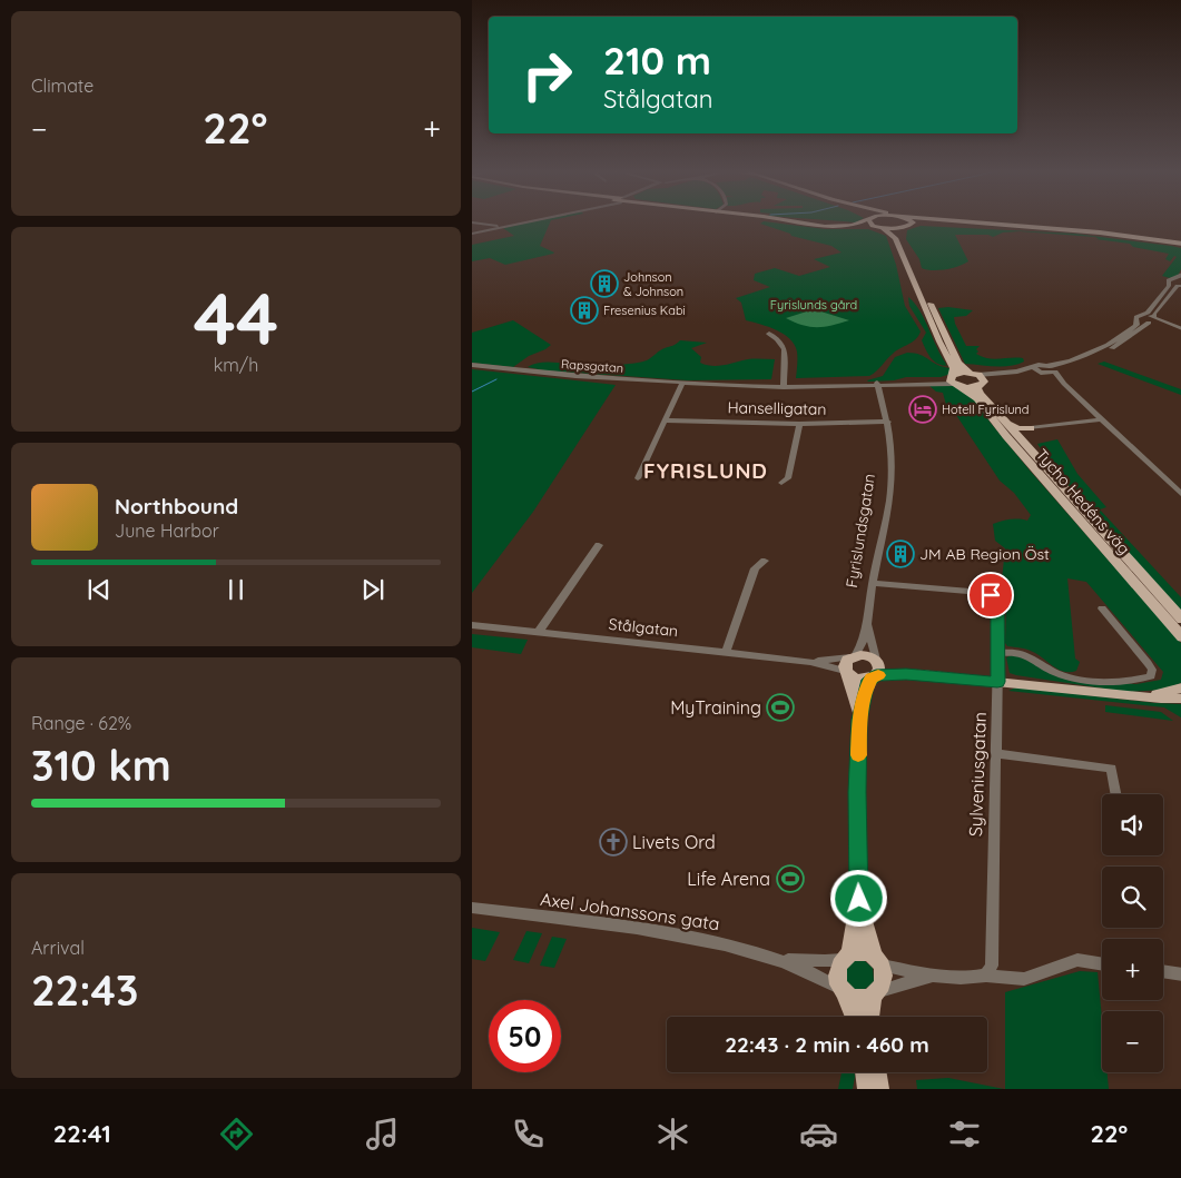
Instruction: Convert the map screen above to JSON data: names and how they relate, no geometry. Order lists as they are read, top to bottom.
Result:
{
  "streets": {
    "main road": ["Tycho Hedéns väg"],
    "street": [
      "Rapsgatan",
      "Hanselligatan",
      "Fyrislundsgatan",
      "Stålgatan",
      "Sylveniusgatan",
      "Axel Johanssons gata"
    ]
  },
  "crossings": [
    ["Rapsgatan", "Tycho Hedéns väg"],
    ["Rapsgatan", "Fyrislundsgatan"],
    ["Hanselligatan", "Fyrislundsgatan"],
    ["Fyrislundsgatan", "Stålgatan"],
    ["Fyrislundsgatan", "Sylveniusgatan"]
  ],
  "districts": ["FYRISLUND"],
  "parks": ["Fyrislunds gård"],
  "places": {
    "building": ["Johnson & Johnson", "Fresenius Kabi", "JM AB Region Öst"],
    "hotel": ["Hotell Fyrislund"],
    "sports": ["MyTraining", "Life Arena"],
    "church": ["Livets Ord"]
  },
  "page": {
    "tile": [
      "Climate",
      ["44", "km/h"],
      ["Range · 62%", "310 km"],
      ["Arrival", "22:43"]
    ],
    "turn": ["210 m", "Stålgatan"],
    "heat": ["−", "22°", "+"],
    "song": ["Northbound", "June Harbor"],
    "map_buttons": ["+", "−"],
    "limit": "50",
    "trip": "22:43 · 2 min · 460 m",
    "tabs": ["22:41", "22°"]
  }
}
